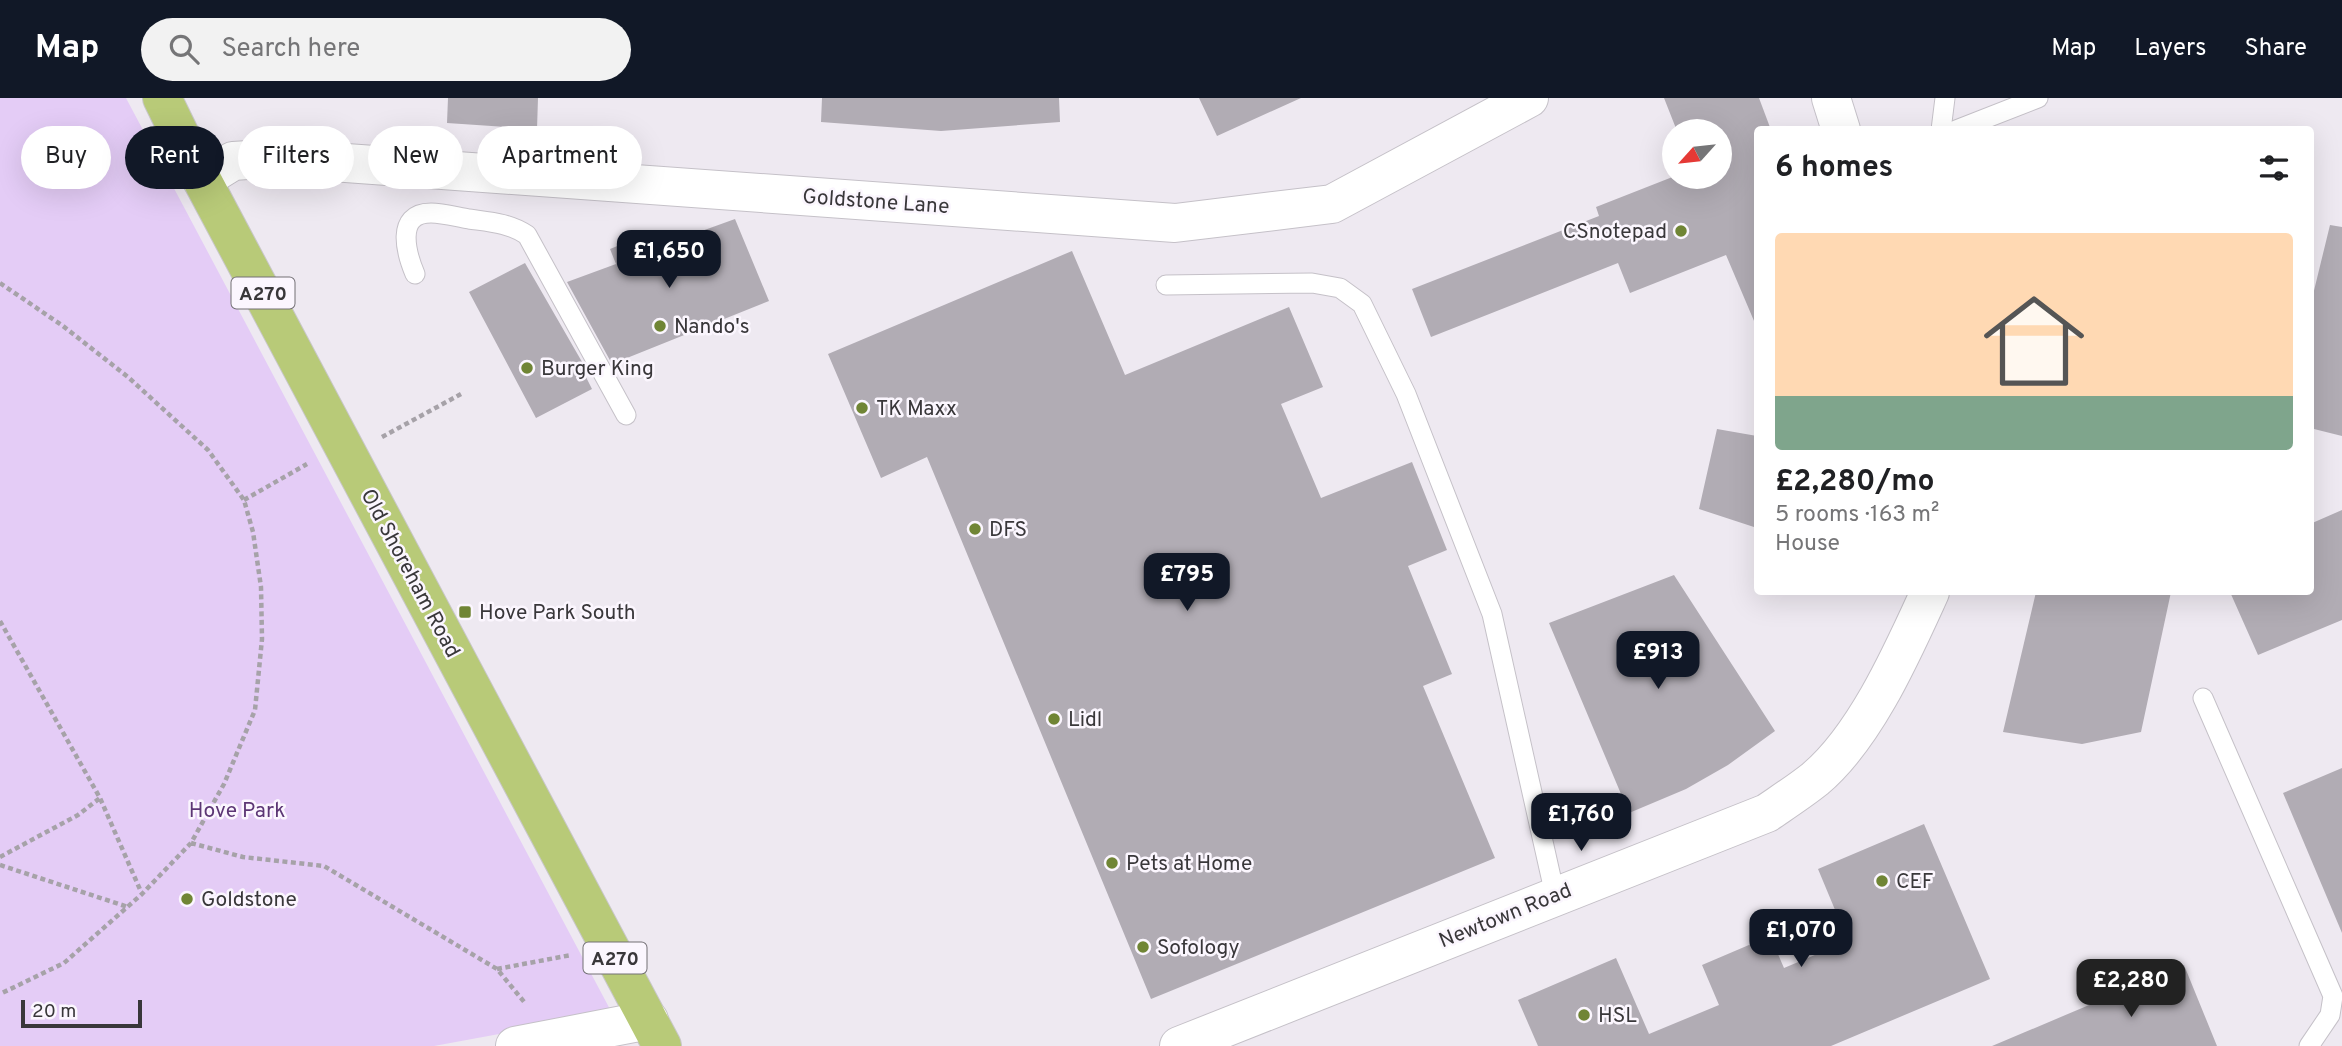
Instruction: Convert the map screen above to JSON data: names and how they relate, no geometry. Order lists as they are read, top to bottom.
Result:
{
  "streets": {
    "main road": ["A270", "Old Shoreham Road"],
    "street": ["Goldstone Lane", "Newtown Road"]
  },
  "parks": ["Hove Park"],
  "places": {
    "other": [
      "CSnotepad",
      "Nando's",
      "Burger King",
      "TK Maxx",
      "DFS",
      "Lidl",
      "Pets at Home",
      "CEF",
      "Goldstone",
      "Sofology",
      "HSL"
    ],
    "transit": ["Hove Park South"]
  },
  "scale_bar": "20 m",
  "north": "bottom left",
  "page": {
    "header": "Map",
    "search": "Search here",
    "nav": ["Map", "Layers", "Share"],
    "chip": [
      "Buy",
      "Rent",
      "Filters",
      "New",
      "Apartment"
    ],
    "heading": "6 homes",
    "list": [
      {
        "name": "£2,280/mo",
        "note": "5 rooms · 163 m² · House"
      }
    ],
    "price": [
      "£1,650",
      "£795",
      "£913",
      "£1,760",
      "£1,070",
      "£2,280"
    ],
    "scale": "20 m"
  }
}
